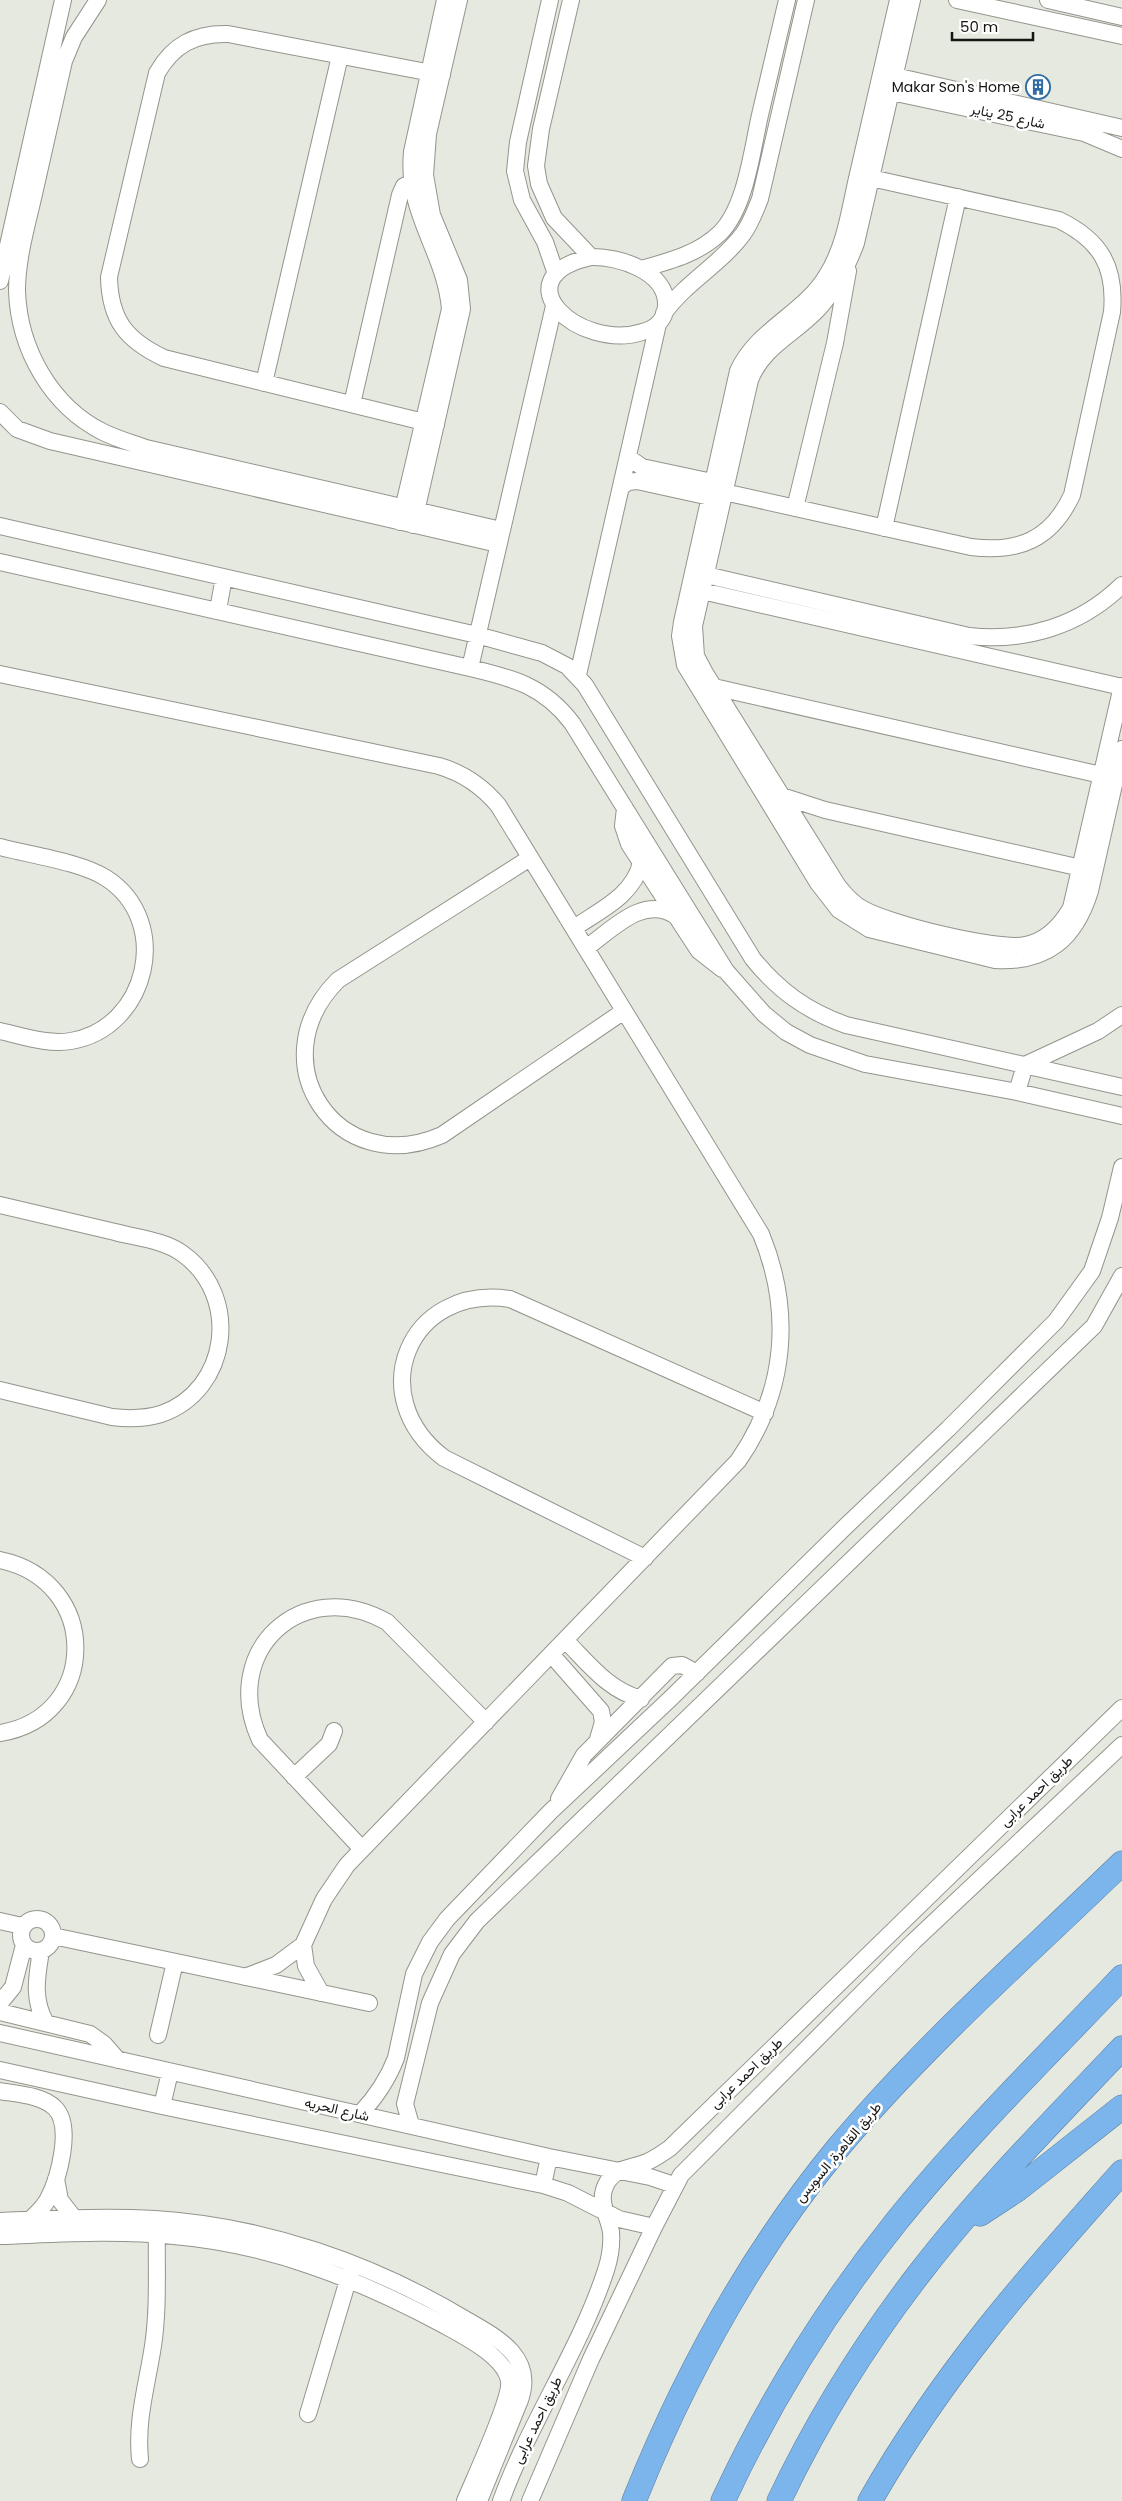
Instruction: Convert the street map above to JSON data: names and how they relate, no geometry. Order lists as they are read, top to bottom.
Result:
{
  "streets": {
    "highway": ["طريق القاهرة, السويس"],
    "street": ["شارع 25 يناير", "طريق احمد عرابى", "شارع الحريه"]
  },
  "crossings": [
    ["طريق احمد عرابى", "شارع الحريه"]
  ],
  "places": {
    "building": ["Makar Son's Home"]
  },
  "scale_bar": "50 m"
}
